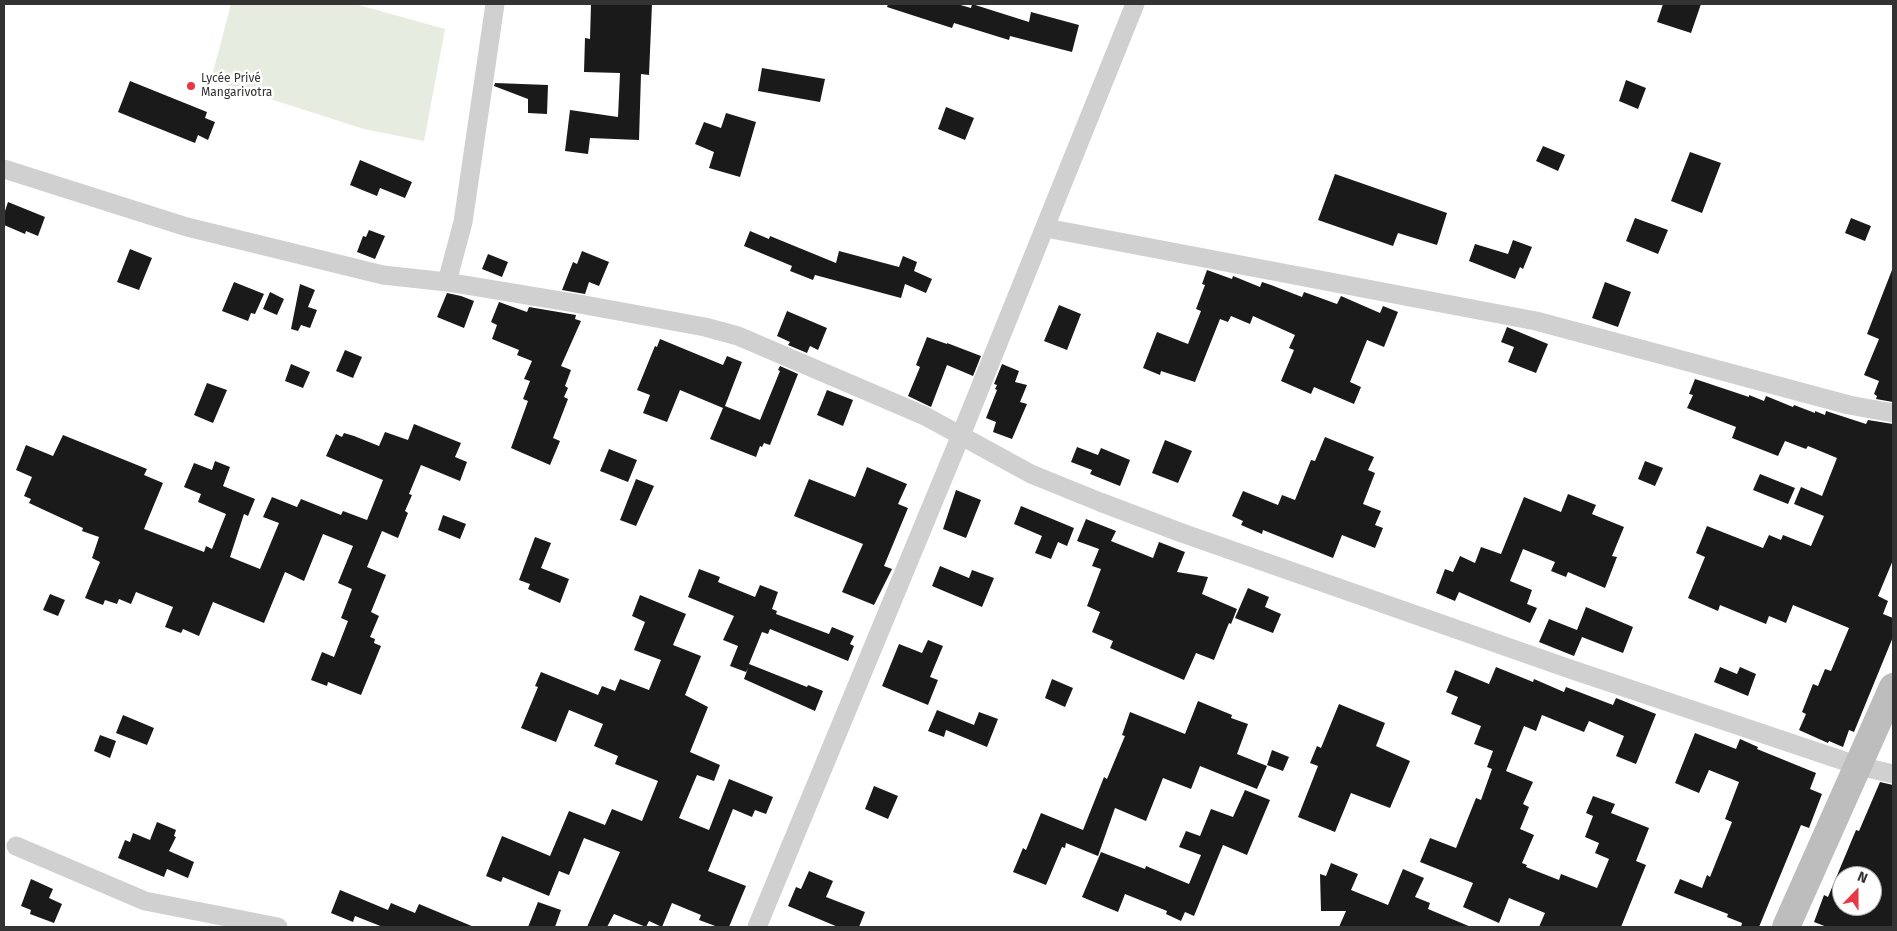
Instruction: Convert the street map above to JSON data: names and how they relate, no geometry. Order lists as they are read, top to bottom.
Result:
{
  "places": ["Lycée Privé Mangarivotra"],
  "north": "top"
}
